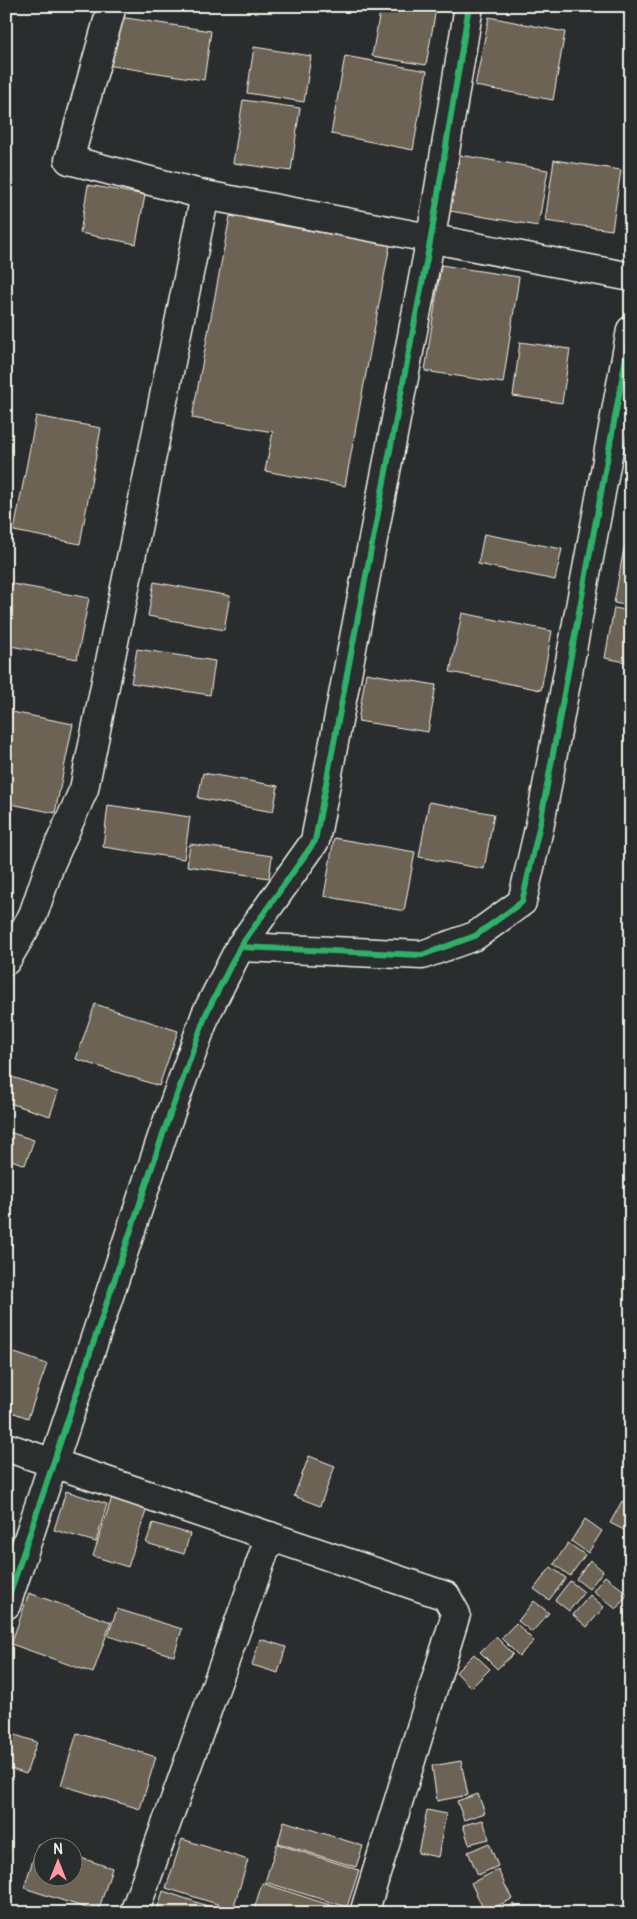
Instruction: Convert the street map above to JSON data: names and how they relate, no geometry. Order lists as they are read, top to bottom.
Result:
{
  "north": "top"
}
